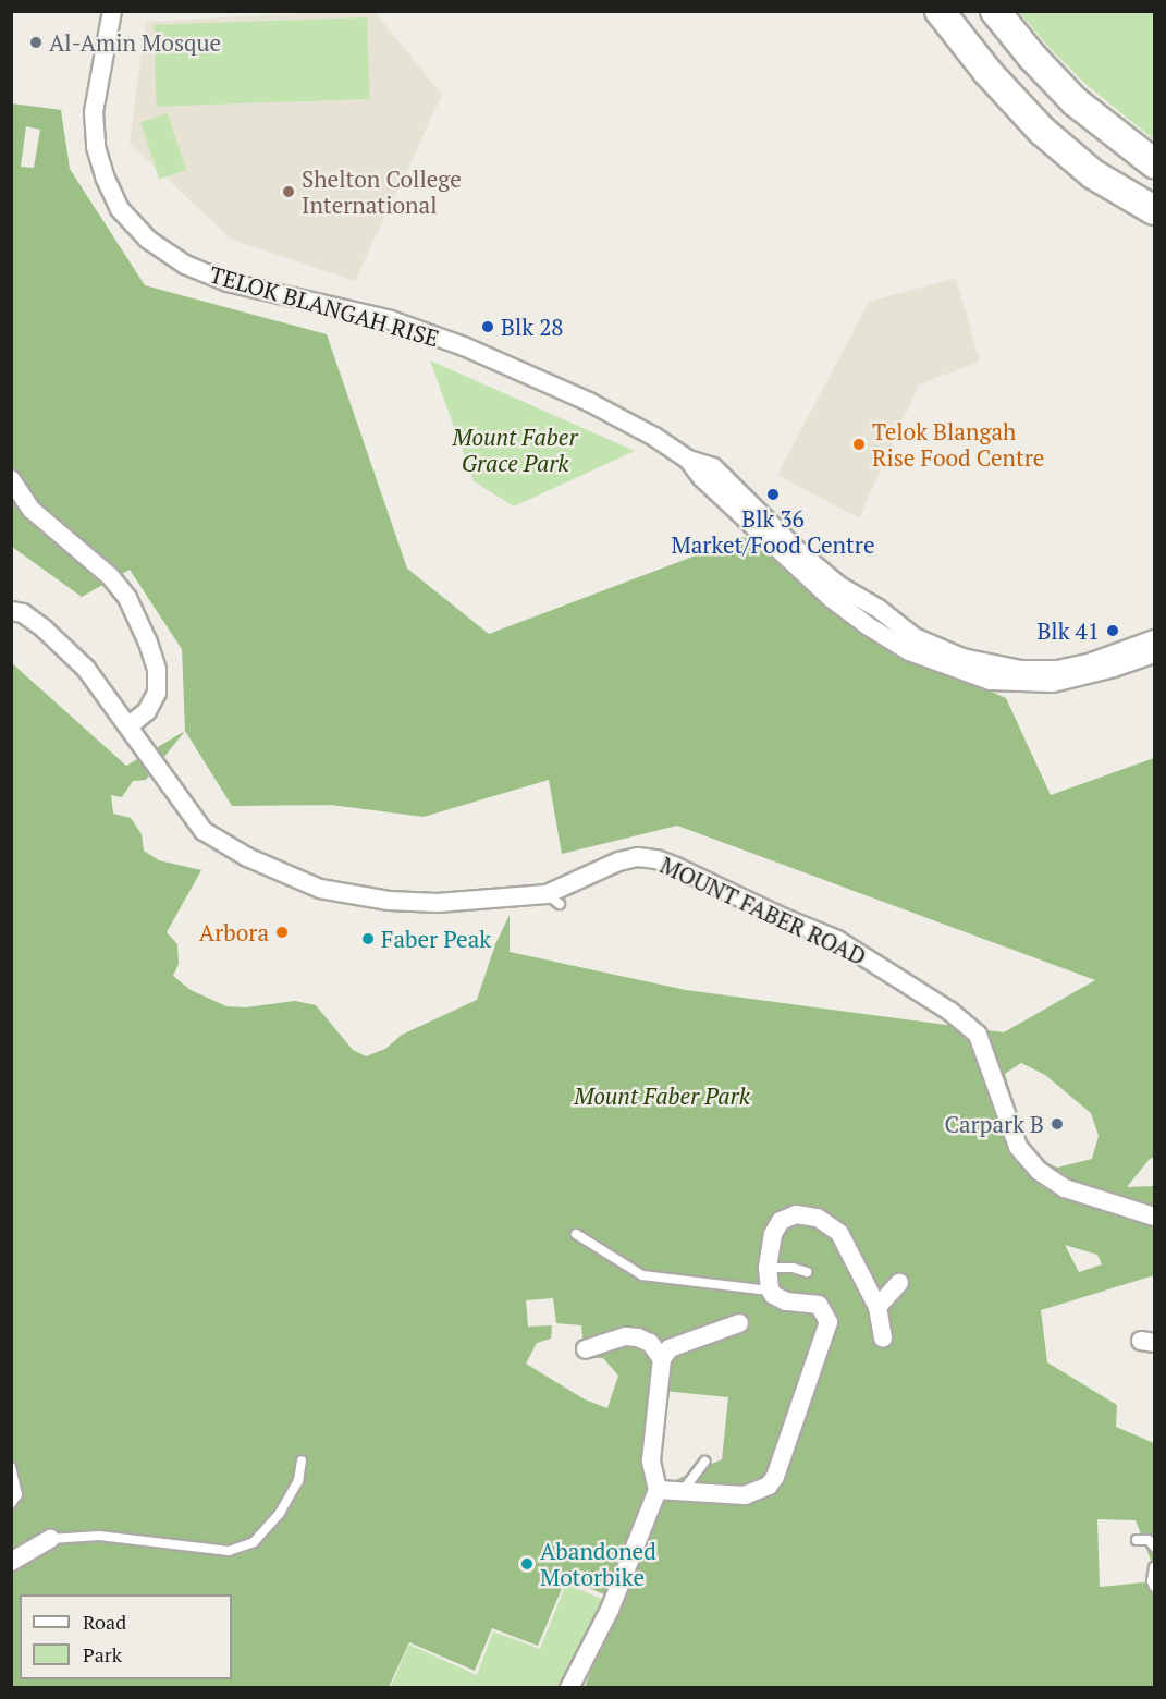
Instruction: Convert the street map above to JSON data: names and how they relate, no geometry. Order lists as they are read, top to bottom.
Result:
{
  "streets": {
    "street": ["TELOK BLANGAH RISE", "MOUNT FABER ROAD"]
  },
  "parks": ["Mount Faber Grace Park", "Mount Faber Park"],
  "places": [
    "Al-Amin Mosque",
    "Shelton College International",
    "Blk 28",
    "Telok Blangah Rise Food Centre",
    "Blk 36 Market/Food Centre",
    "Blk 41",
    "Arbora",
    "Faber Peak",
    "Carpark B",
    "Abandoned Motorbike"
  ],
  "legend": ["Road", "Park"]
}
